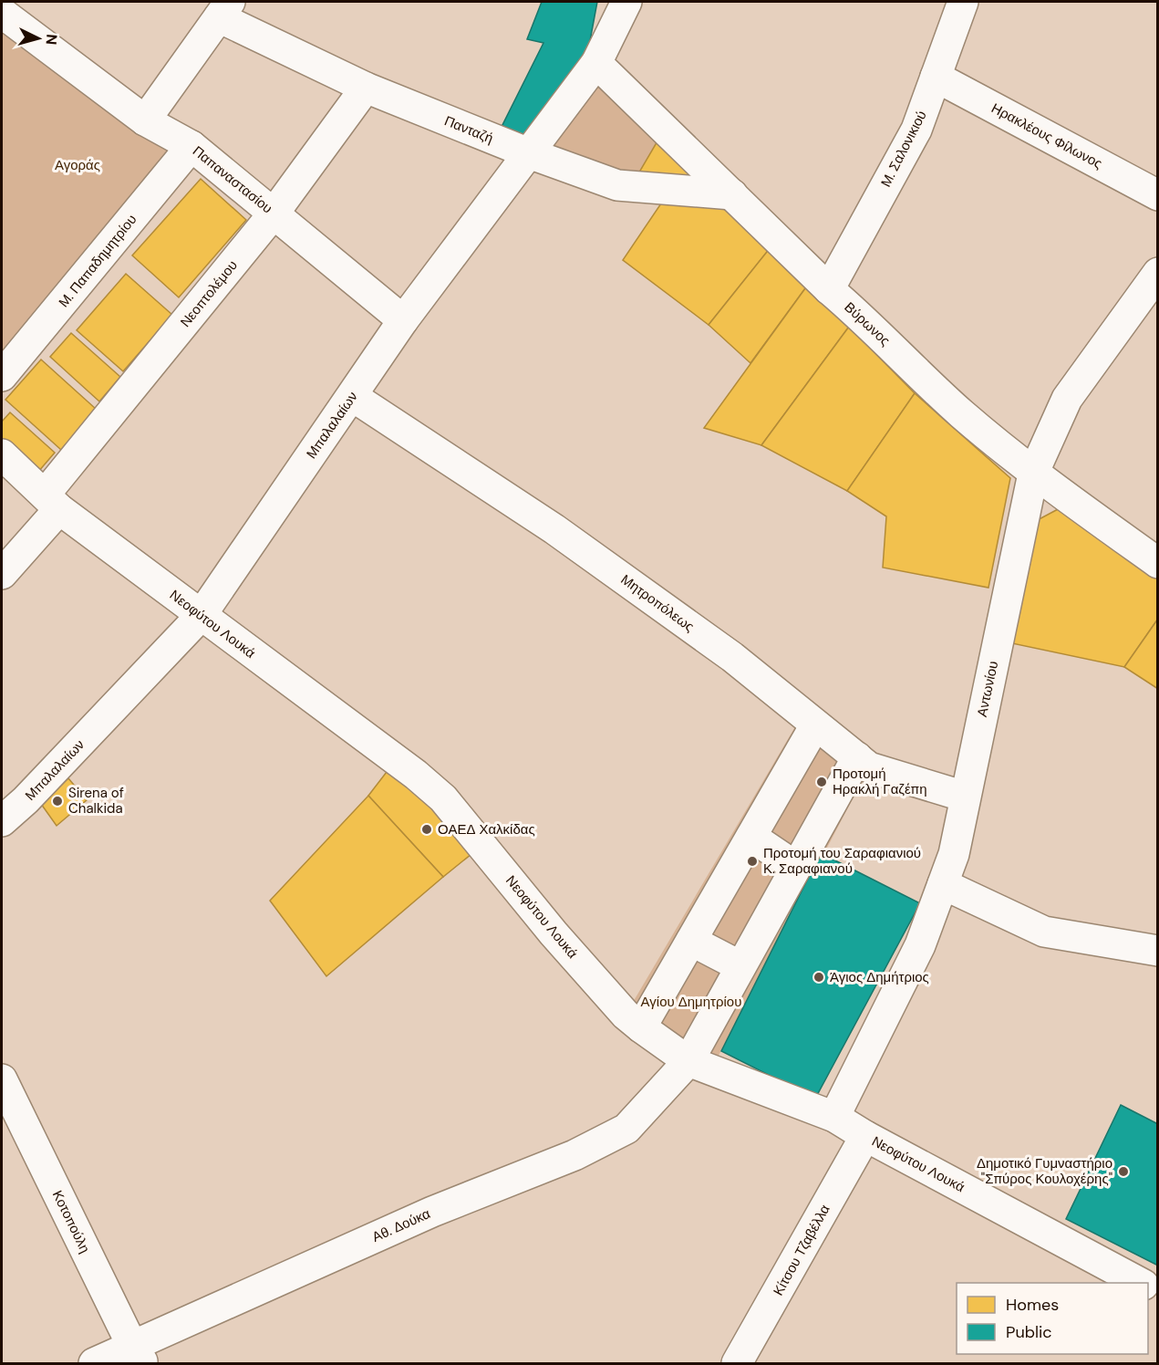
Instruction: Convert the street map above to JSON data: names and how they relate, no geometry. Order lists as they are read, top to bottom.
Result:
{
  "streets": {
    "street": [
      "Πανταζή",
      "Ηρακλέους Φίλωνος",
      "Μ. Σαλονικιού",
      "Παπαναστασίου",
      "Μ. Παπαδημητρίου",
      "Νεοπτολέμου",
      "Βύρωνος",
      "Μπαλαλαίων",
      "Μητροπόλεως",
      "Νεοφύτου Λουκά",
      "Αντωνίου",
      "Κοτοπούλη",
      "Αθ. Δούκα",
      "Κίτσου Τζαβέλλα"
    ]
  },
  "crossings": [
    ["Πανταζή", "Νεοπτολέμου"],
    ["Πανταζή", "Βύρωνος"],
    ["Πανταζή", "Μπαλαλαίων"],
    ["Ηρακλέους Φίλωνος", "Μ. Σαλονικιού"],
    ["Μ. Σαλονικιού", "Βύρωνος"],
    ["Παπαναστασίου", "Μ. Παπαδημητρίου"],
    ["Παπαναστασίου", "Νεοπτολέμου"],
    ["Παπαναστασίου", "Μπαλαλαίων"],
    ["Νεοπτολέμου", "Νεοφύτου Λουκά"],
    ["Βύρωνος", "Μπαλαλαίων"],
    ["Βύρωνος", "Αντωνίου"],
    ["Μπαλαλαίων", "Μητροπόλεως"],
    ["Μπαλαλαίων", "Νεοφύτου Λουκά"],
    ["Μητροπόλεως", "Αντωνίου"],
    ["Μητροπόλεως", "Αθ. Δούκα"],
    ["Νεοφύτου Λουκά", "Αντωνίου"],
    ["Νεοφύτου Λουκά", "Αθ. Δούκα"],
    ["Νεοφύτου Λουκά", "Κίτσου Τζαβέλλα"],
    ["Κοτοπούλη", "Αθ. Δούκα"]
  ],
  "parks": ["Αγοράς", "Αγίου Δημητρίου"],
  "places": [
    "Προτομή Ηρακλή Γαζέπη",
    "Sirena of Chalkida",
    "ΟΑΕΔ Χαλκίδας",
    "Προτομή του Σαραφιανιού Κ. Σαραφιανού",
    "Άγιος Δημήτριος",
    "Δημοτικό Γυμναστήριο \"Σπύρος Κουλοχέρης\""
  ],
  "legend": ["Homes", "Public"],
  "north": "right"
}
